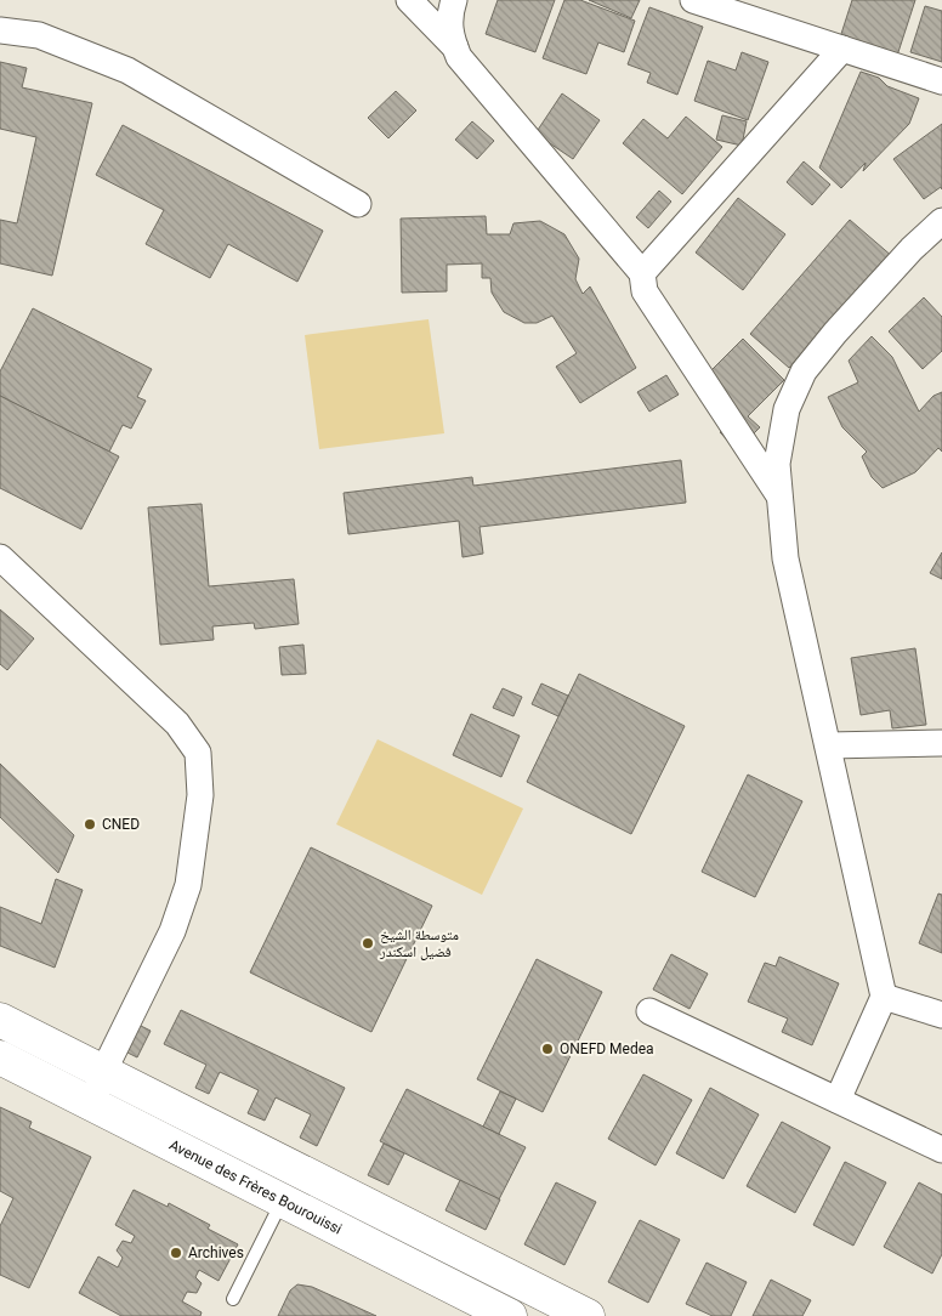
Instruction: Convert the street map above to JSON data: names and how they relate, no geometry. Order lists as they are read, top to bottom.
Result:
{
  "streets": {
    "main road": ["Avenue des Frères Bourouissi"]
  },
  "places": [
    "CNED",
    "متوسطة الشيخ فضيل اسكندر",
    "ONEFD Medea",
    "Archives"
  ]
}
